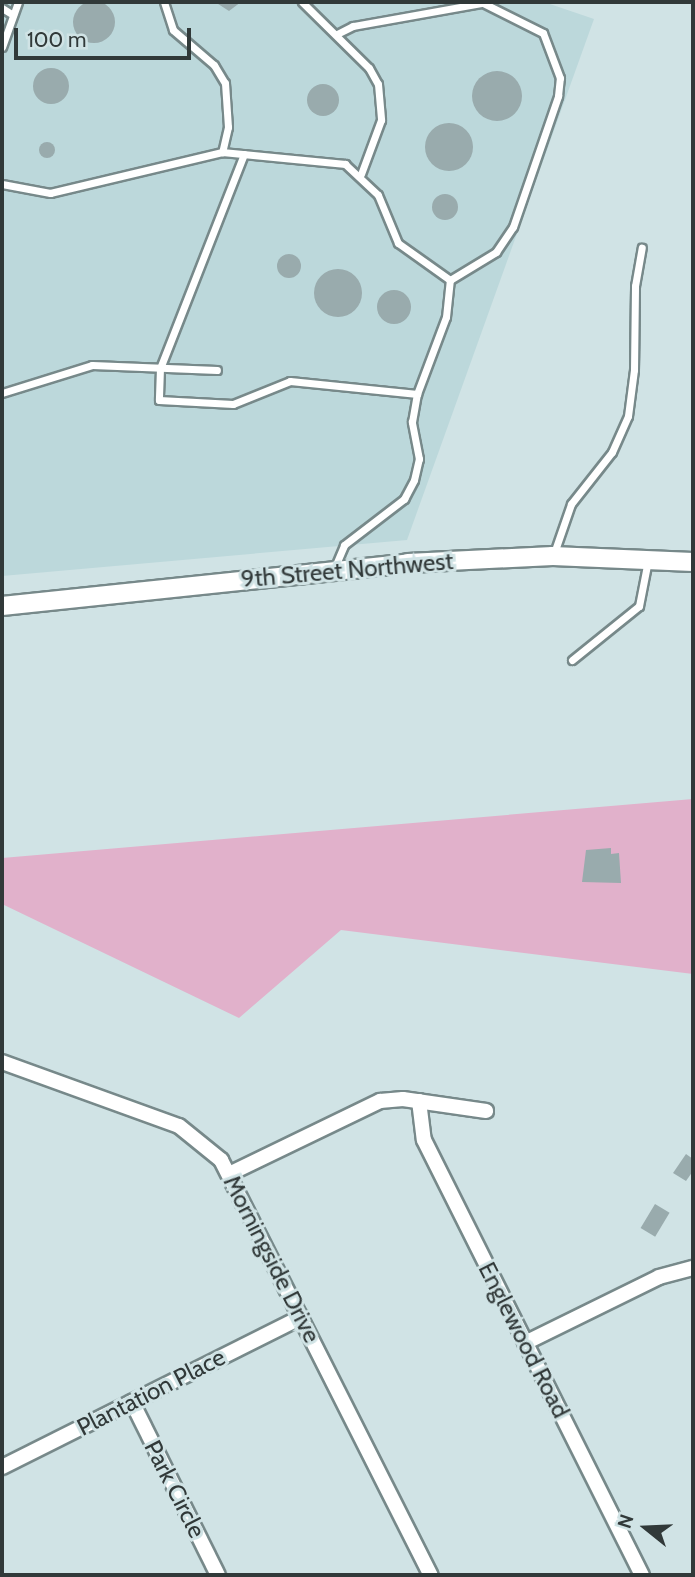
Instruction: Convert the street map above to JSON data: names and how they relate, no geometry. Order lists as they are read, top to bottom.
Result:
{
  "streets": {
    "street": [
      "9th Street Northwest",
      "Morningside Drive",
      "Englewood Road",
      "Plantation Place",
      "Park Circle"
    ]
  },
  "crossings": [
    ["Morningside Drive", "Plantation Place"],
    ["Plantation Place", "Park Circle"]
  ],
  "scale_bar": "100 m",
  "north": "left"
}
